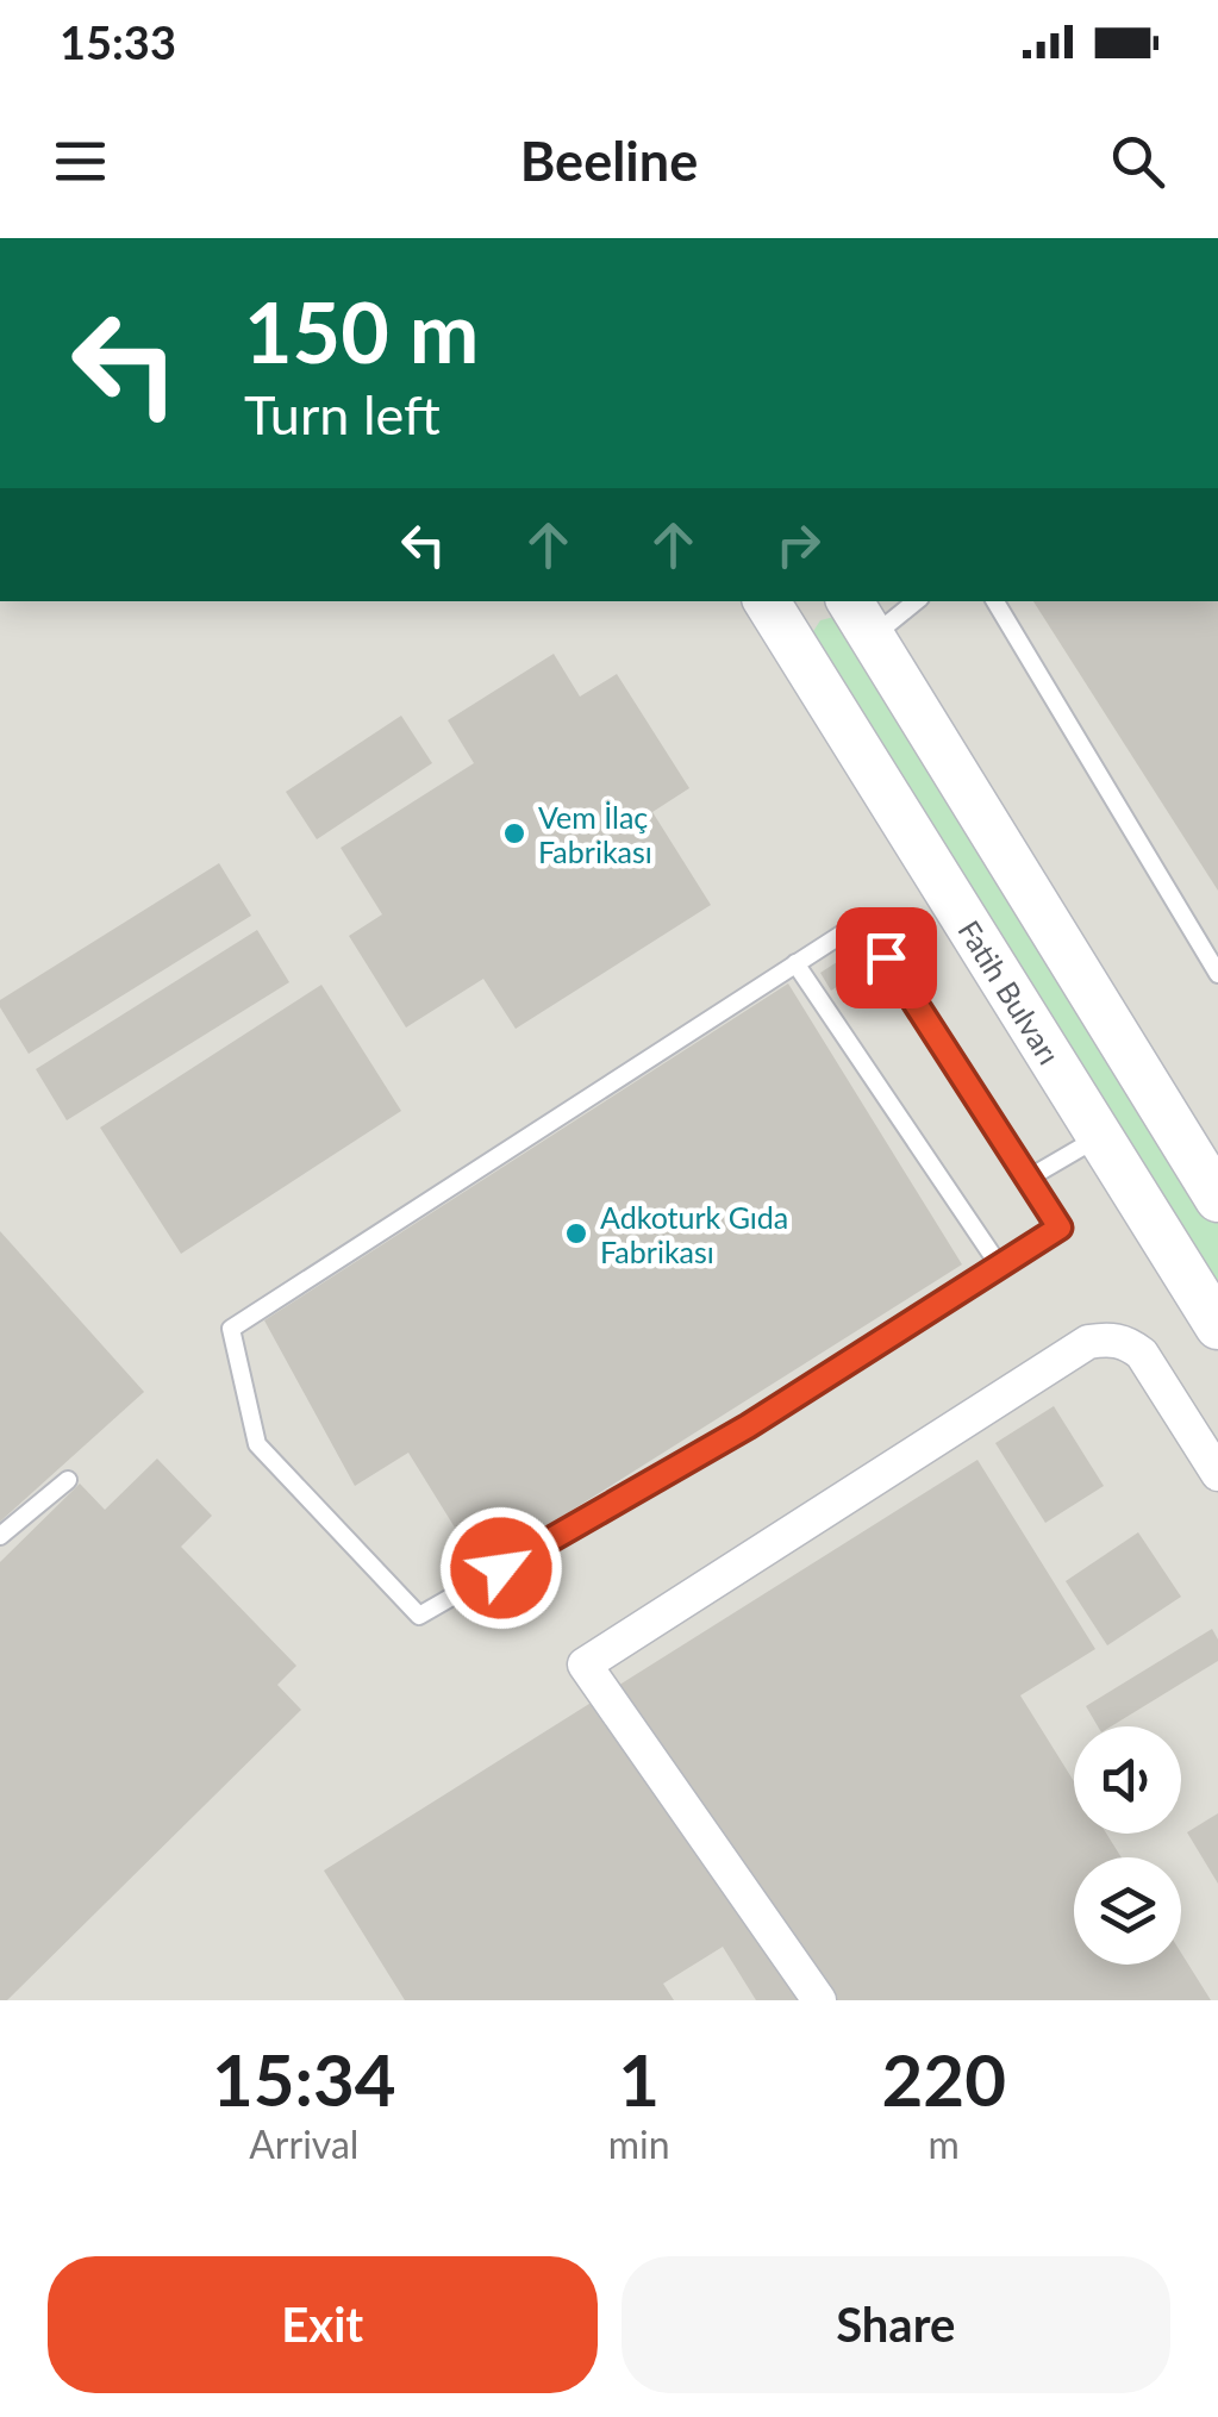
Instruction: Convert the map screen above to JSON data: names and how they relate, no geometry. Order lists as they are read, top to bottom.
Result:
{
  "streets": {
    "main road": ["Fatih Bulvarı"]
  },
  "places": ["Vem İlaç Fabrikası", "Adkoturk Gıda Fabrikası"],
  "page": {
    "status": "15:33",
    "header": "Beeline",
    "turn": ["150 m", "Turn left"],
    "eta": [
      "15:34",
      "Arrival",
      "1",
      "min",
      "220",
      "m"
    ],
    "buttons": ["Exit", "Share"]
  }
}
